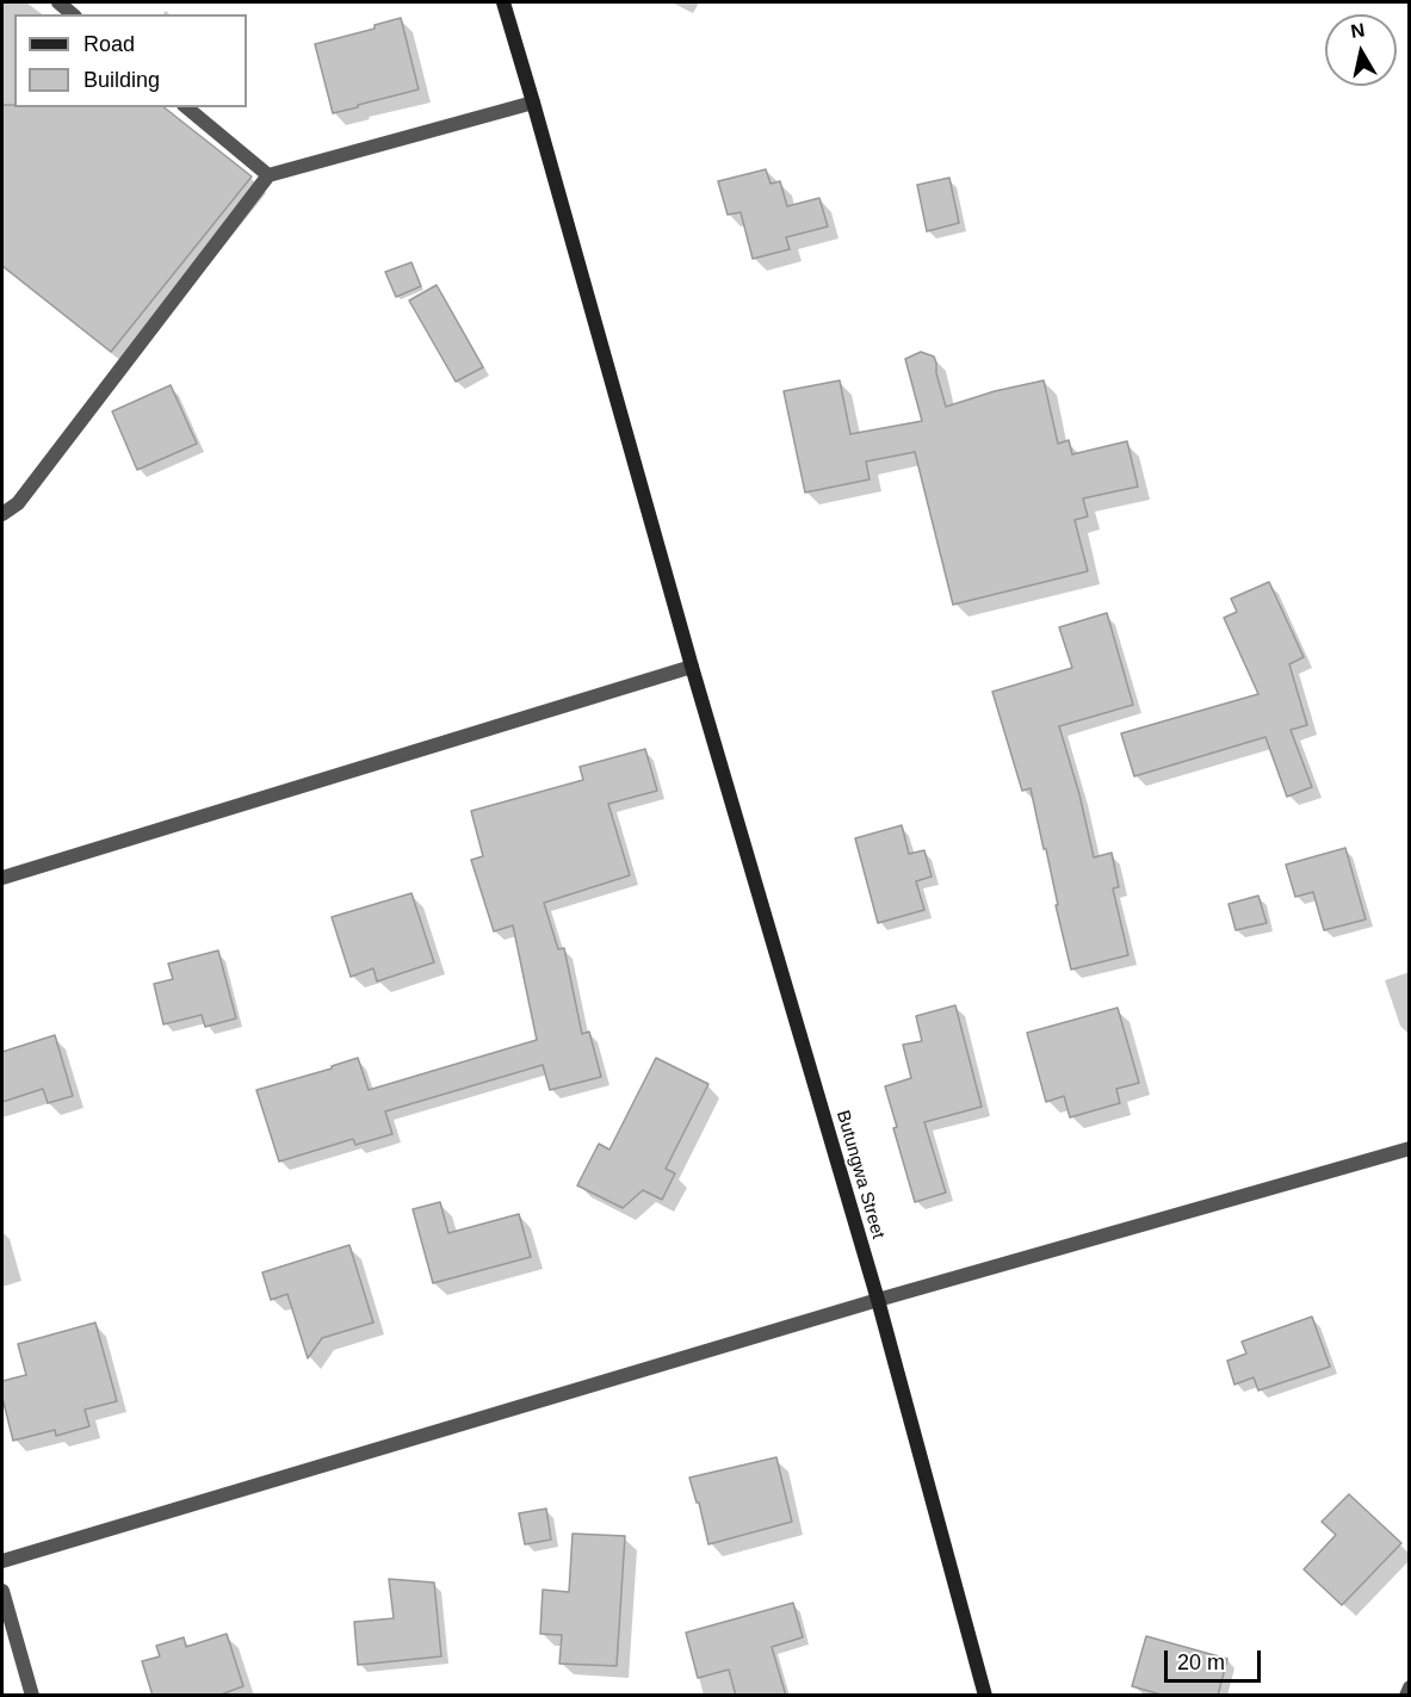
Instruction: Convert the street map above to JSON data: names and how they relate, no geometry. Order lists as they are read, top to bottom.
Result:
{
  "streets": {
    "main road": ["Butungwa Street"]
  },
  "legend": ["Road", "Building"],
  "scale_bar": "20 m",
  "north": "top"
}
